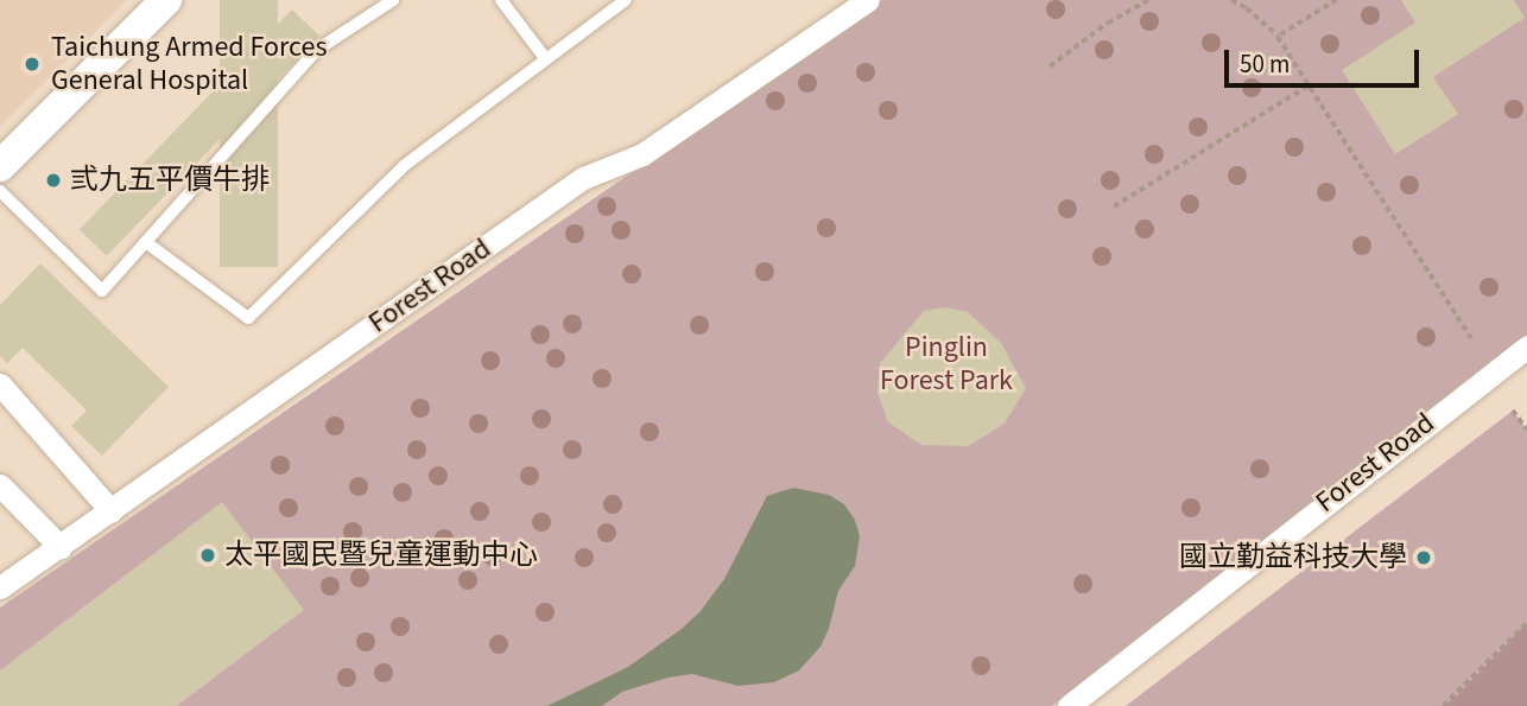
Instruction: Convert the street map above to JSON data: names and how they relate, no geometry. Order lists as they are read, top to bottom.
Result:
{
  "streets": {
    "street": ["Forest Road"]
  },
  "parks": ["Pinglin Forest Park"],
  "places": [
    "Taichung Armed Forces General Hospital",
    "弎九五平價牛排",
    "太平國民暨兒童運動中心",
    "國立勤益科技大學"
  ],
  "scale_bar": "50 m"
}
